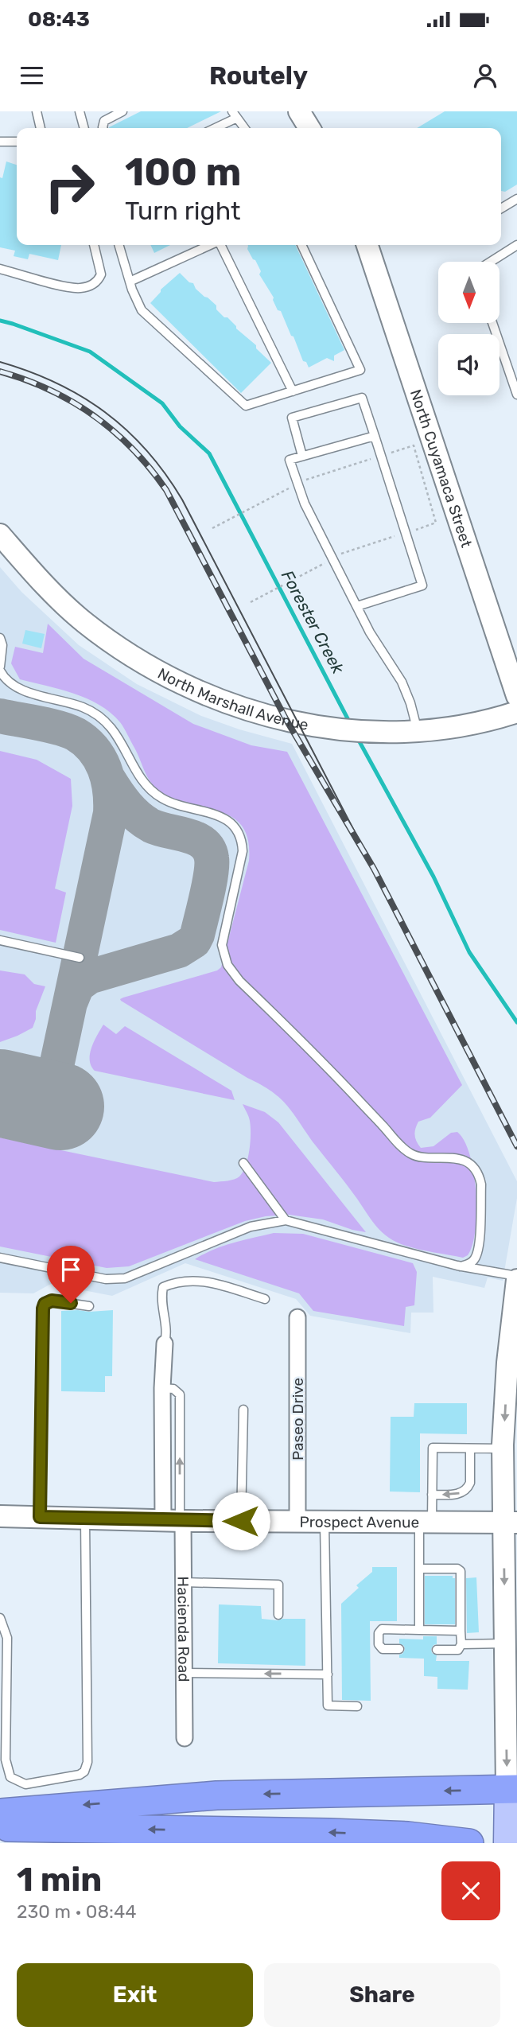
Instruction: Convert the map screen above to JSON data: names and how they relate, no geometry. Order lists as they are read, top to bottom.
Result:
{
  "streets": {
    "main road": ["North Cuyamaca Street", "North Marshall Avenue", "Prospect Avenue"],
    "street": ["Paseo Drive", "Hacienda Road"]
  },
  "crossings": [
    ["Paseo Drive", "Prospect Avenue"],
    ["Prospect Avenue", "Hacienda Road"]
  ],
  "water": ["Forester Creek"],
  "north": "bottom",
  "page": {
    "status": "08:43",
    "header": "Routely",
    "turn": ["100 m", "Turn right"],
    "heading": ["1 min", "230 m · 08:44"],
    "buttons": ["Exit", "Share"]
  }
}
